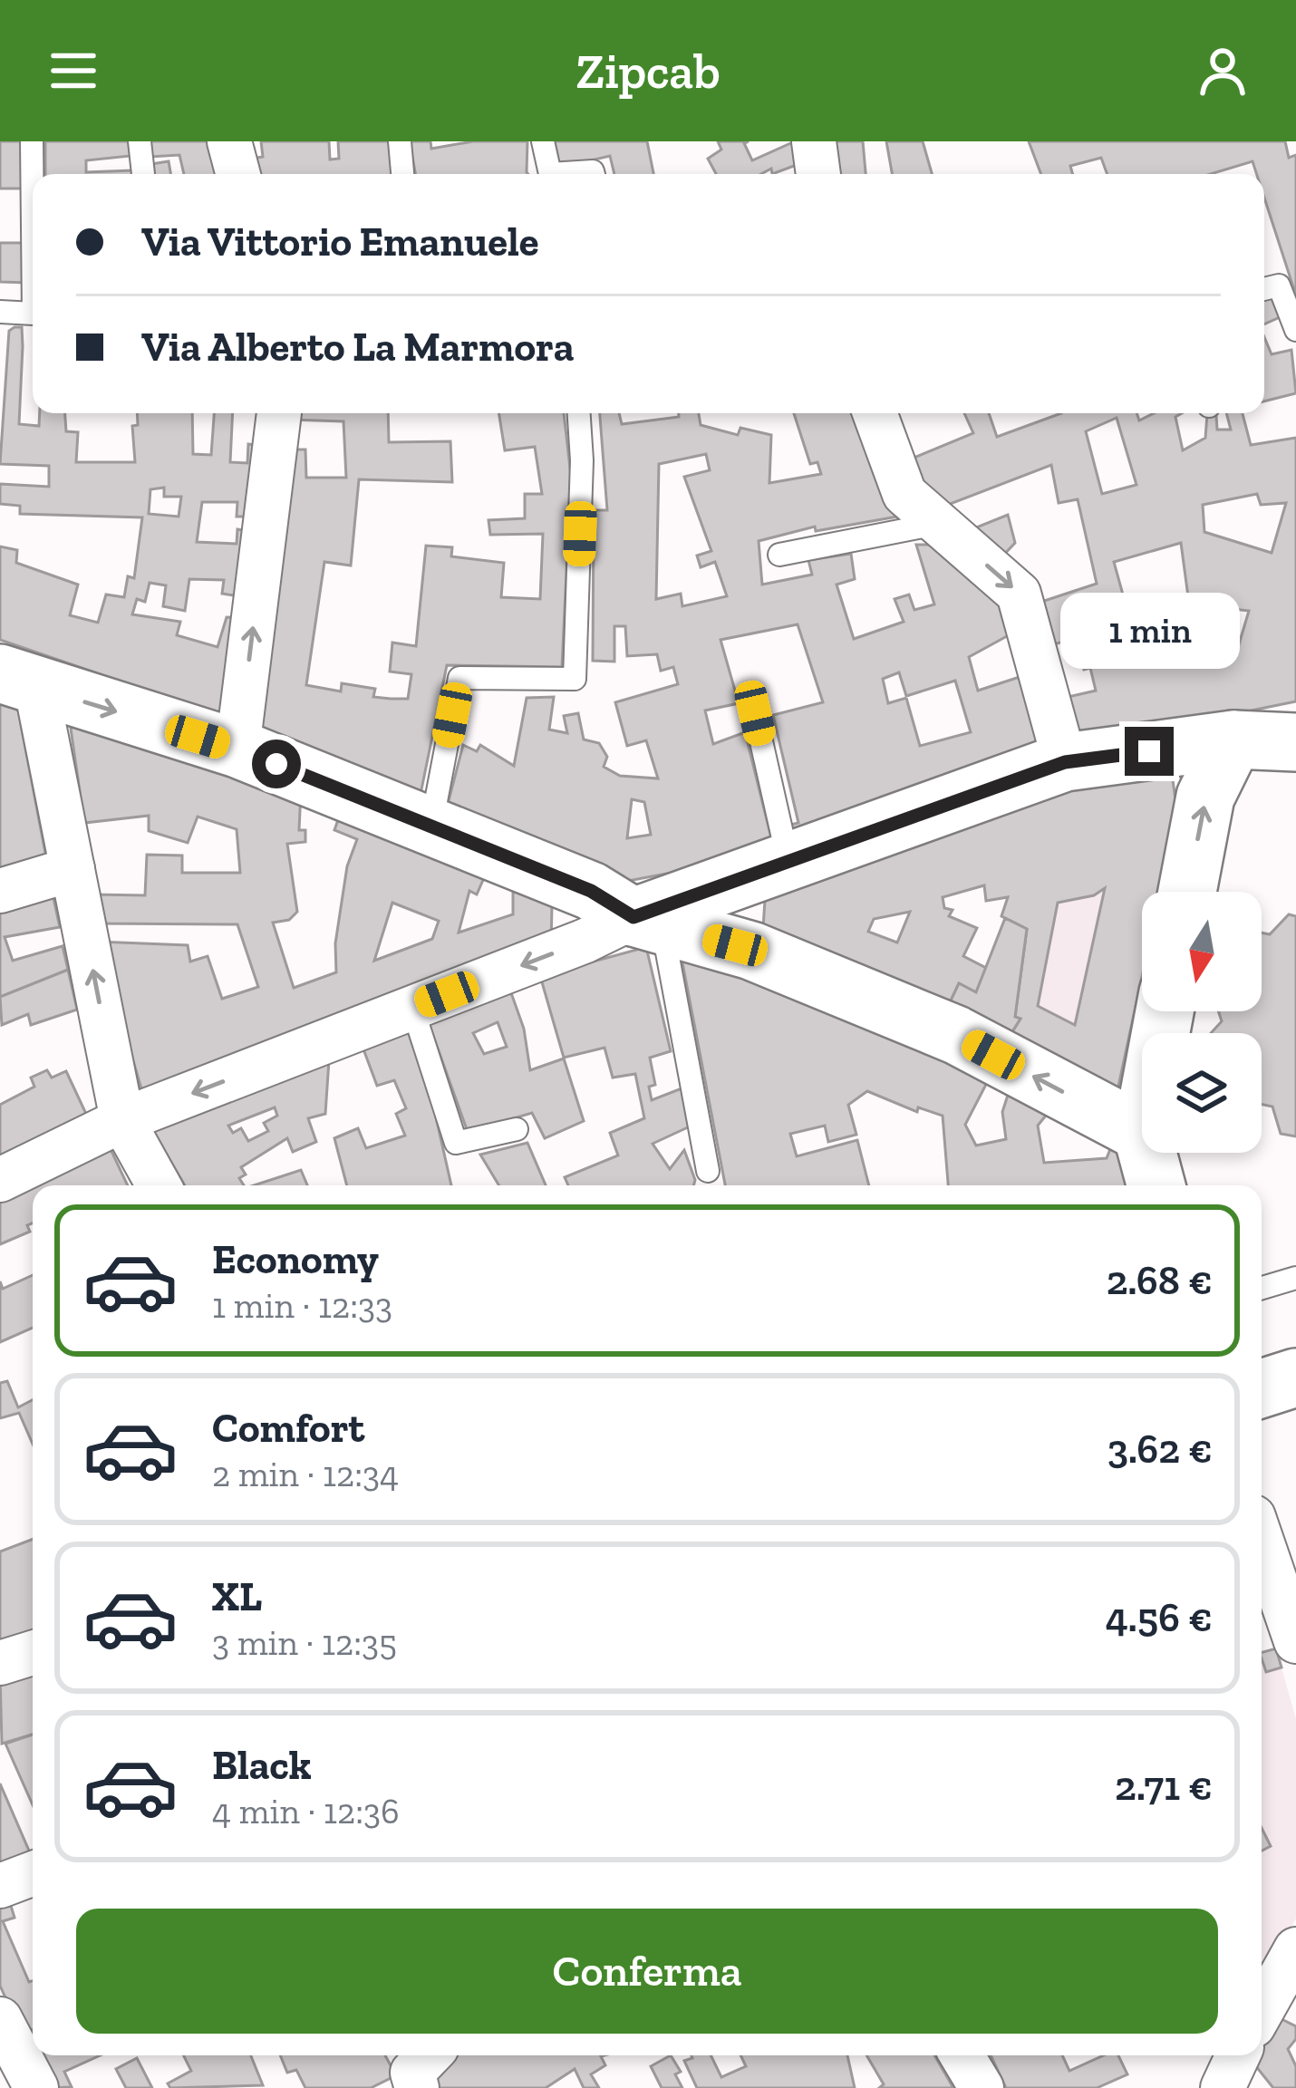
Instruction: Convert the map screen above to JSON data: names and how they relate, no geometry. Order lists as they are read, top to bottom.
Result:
{
  "north": "bottom",
  "page": {
    "header": "Zipcab",
    "banner": ["Via Vittorio Emanuele", "Via Alberto La Marmora"],
    "bubble": "1 min",
    "list": [
      {
        "name": "Economy",
        "note": "1 min · 12:33",
        "value": "2.68 €"
      },
      {
        "name": "Comfort",
        "note": "2 min · 12:34",
        "value": "3.62 €"
      },
      {
        "name": "XL",
        "note": "3 min · 12:35",
        "value": "4.56 €"
      },
      {
        "name": "Black",
        "note": "4 min · 12:36",
        "value": "2.71 €"
      }
    ],
    "buttons": "Conferma"
  }
}
